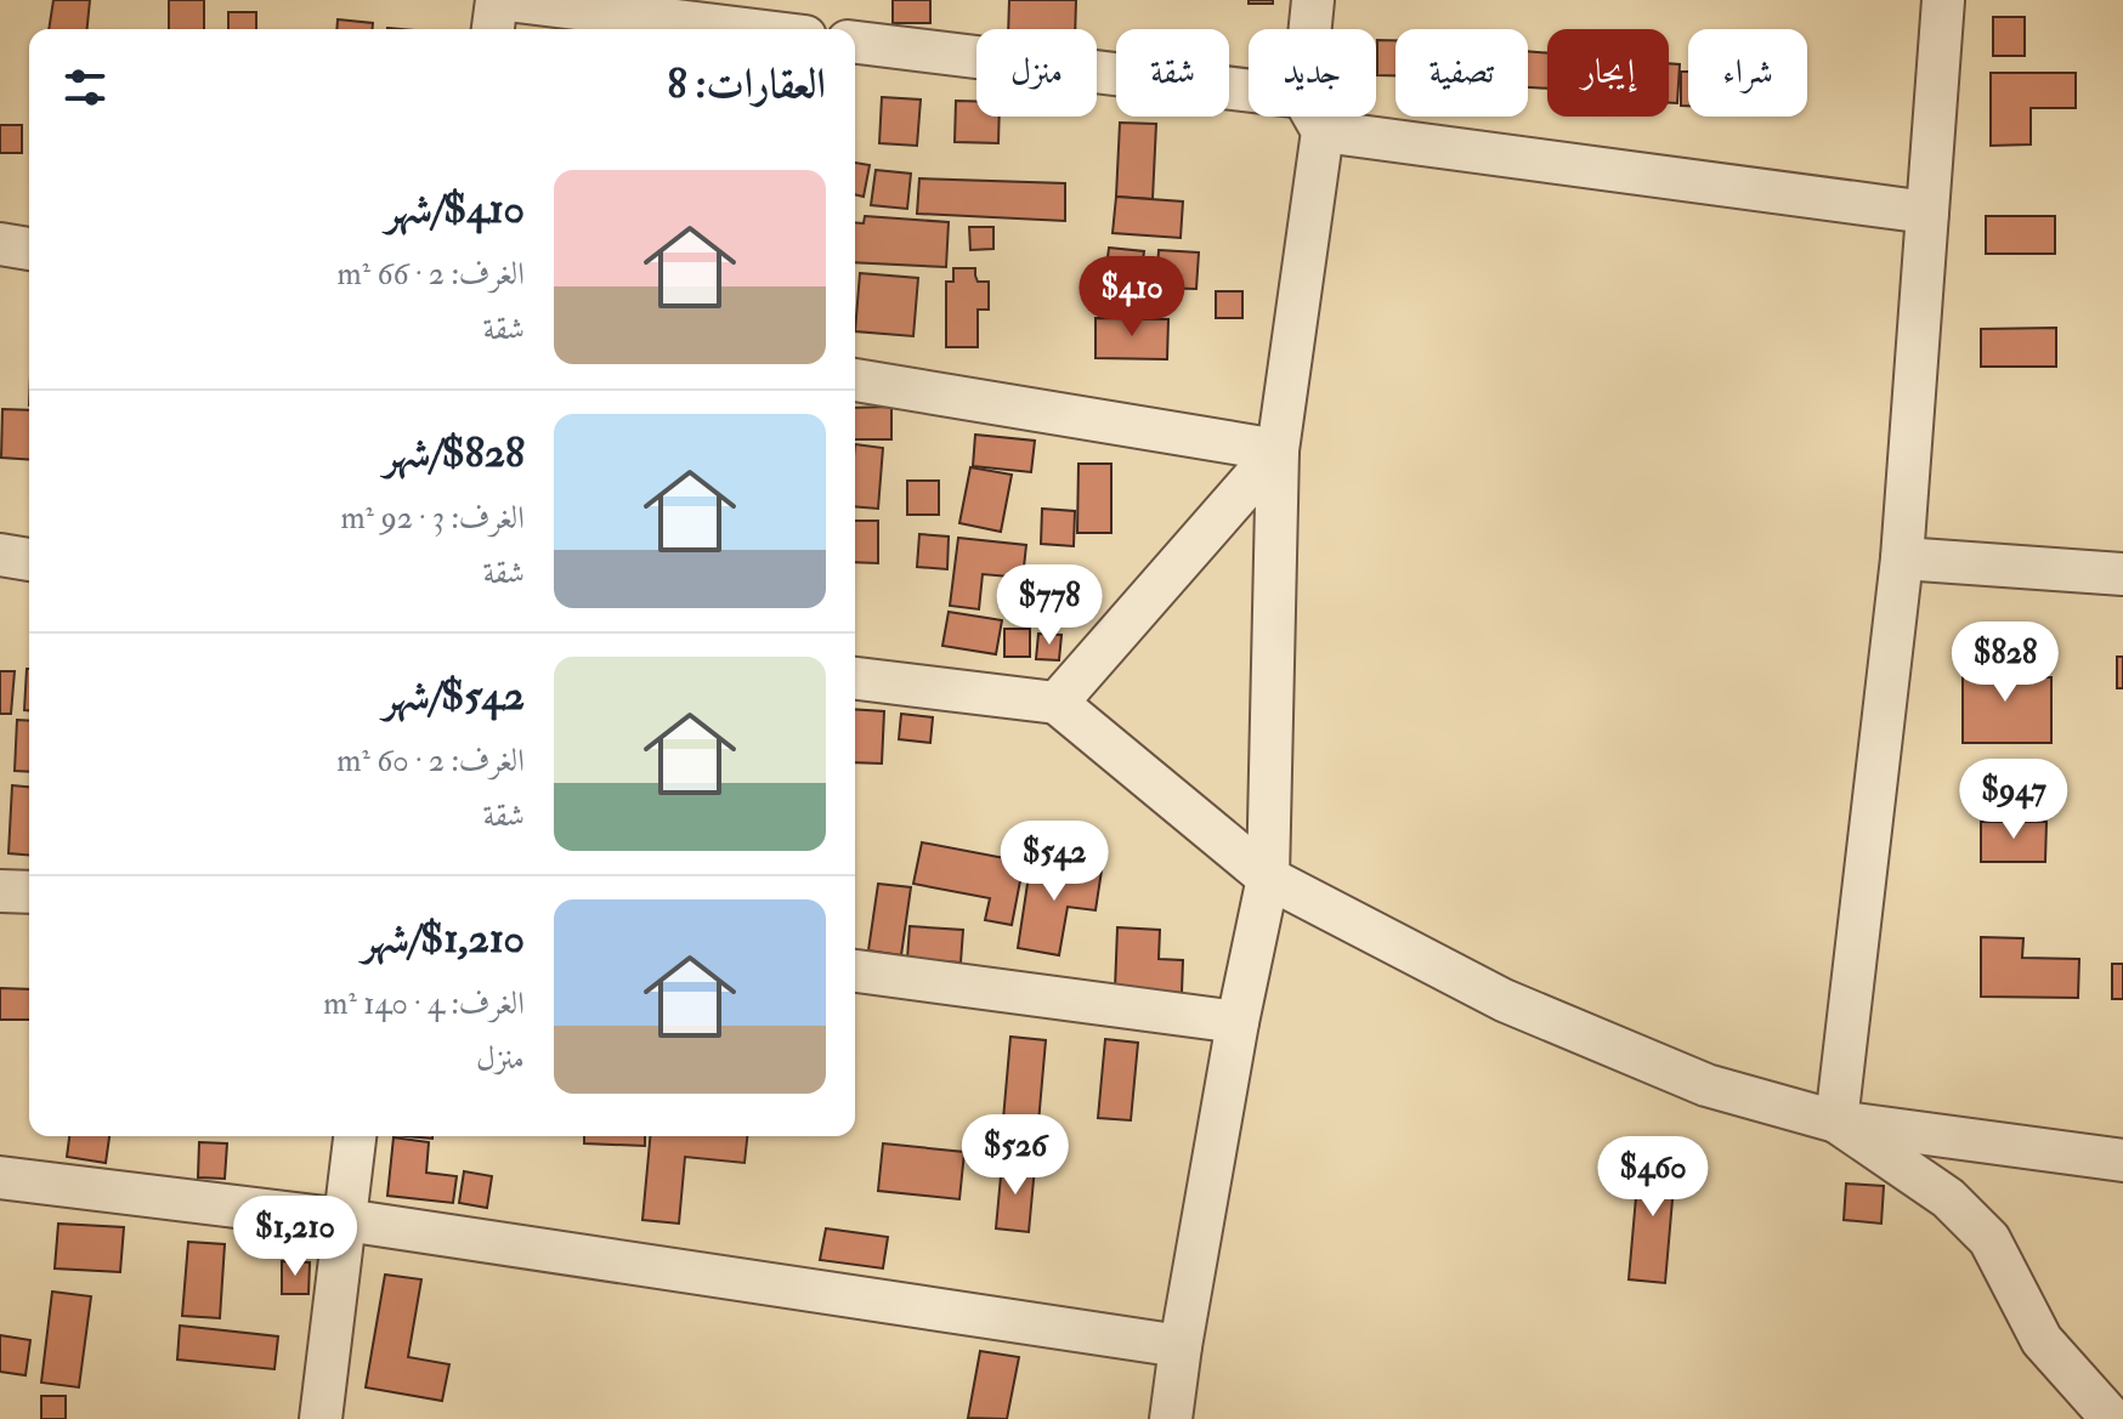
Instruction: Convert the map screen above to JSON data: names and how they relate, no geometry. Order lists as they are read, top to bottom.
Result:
{
  "page": {
    "chip": [
      "شراء",
      "إيجار",
      "تصفية",
      "جديد",
      "شقة",
      "منزل"
    ],
    "heading": "العقارات: 8",
    "list": [
      {
        "name": "$410/شهر",
        "note": "الغرف: 2 · 66 m² · شقة"
      },
      {
        "name": "$828/شهر",
        "note": "الغرف: 3 · 92 m² · شقة"
      },
      {
        "name": "$542/شهر",
        "note": "الغرف: 2 · 60 m² · شقة"
      },
      {
        "name": "$1,210/شهر",
        "note": "الغرف: 4 · 140 m² · منزل"
      }
    ],
    "price": [
      "$410",
      "$778",
      "$828",
      "$947",
      "$542",
      "$526",
      "$460",
      "$1,210"
    ]
  }
}
